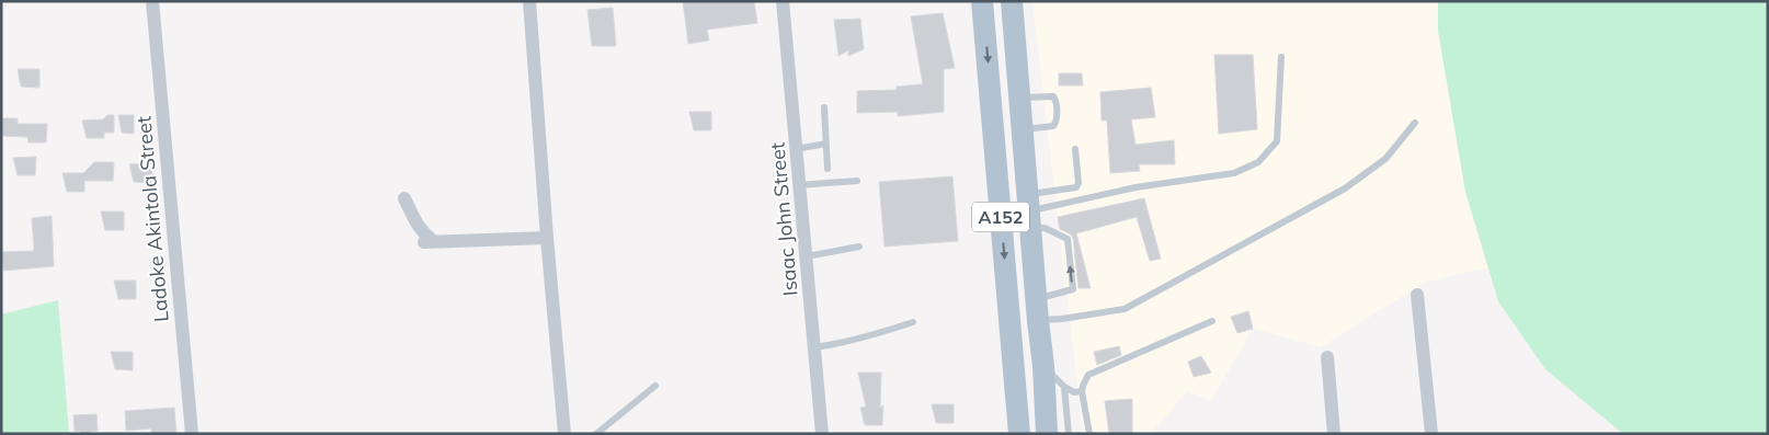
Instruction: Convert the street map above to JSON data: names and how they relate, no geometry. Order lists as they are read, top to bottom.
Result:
{
  "streets": {
    "main road": ["A152"],
    "street": ["Ladoke Akintola Street", "Isaac John Street"]
  }
}
